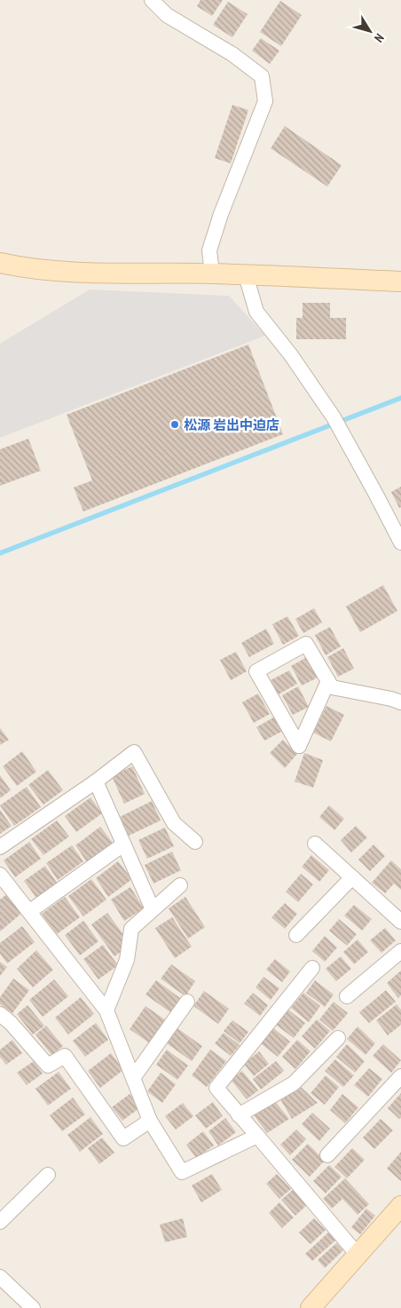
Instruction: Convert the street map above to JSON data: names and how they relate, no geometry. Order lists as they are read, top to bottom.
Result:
{
  "places": ["松源 岩出中迫店"],
  "north": "bottom right"
}
